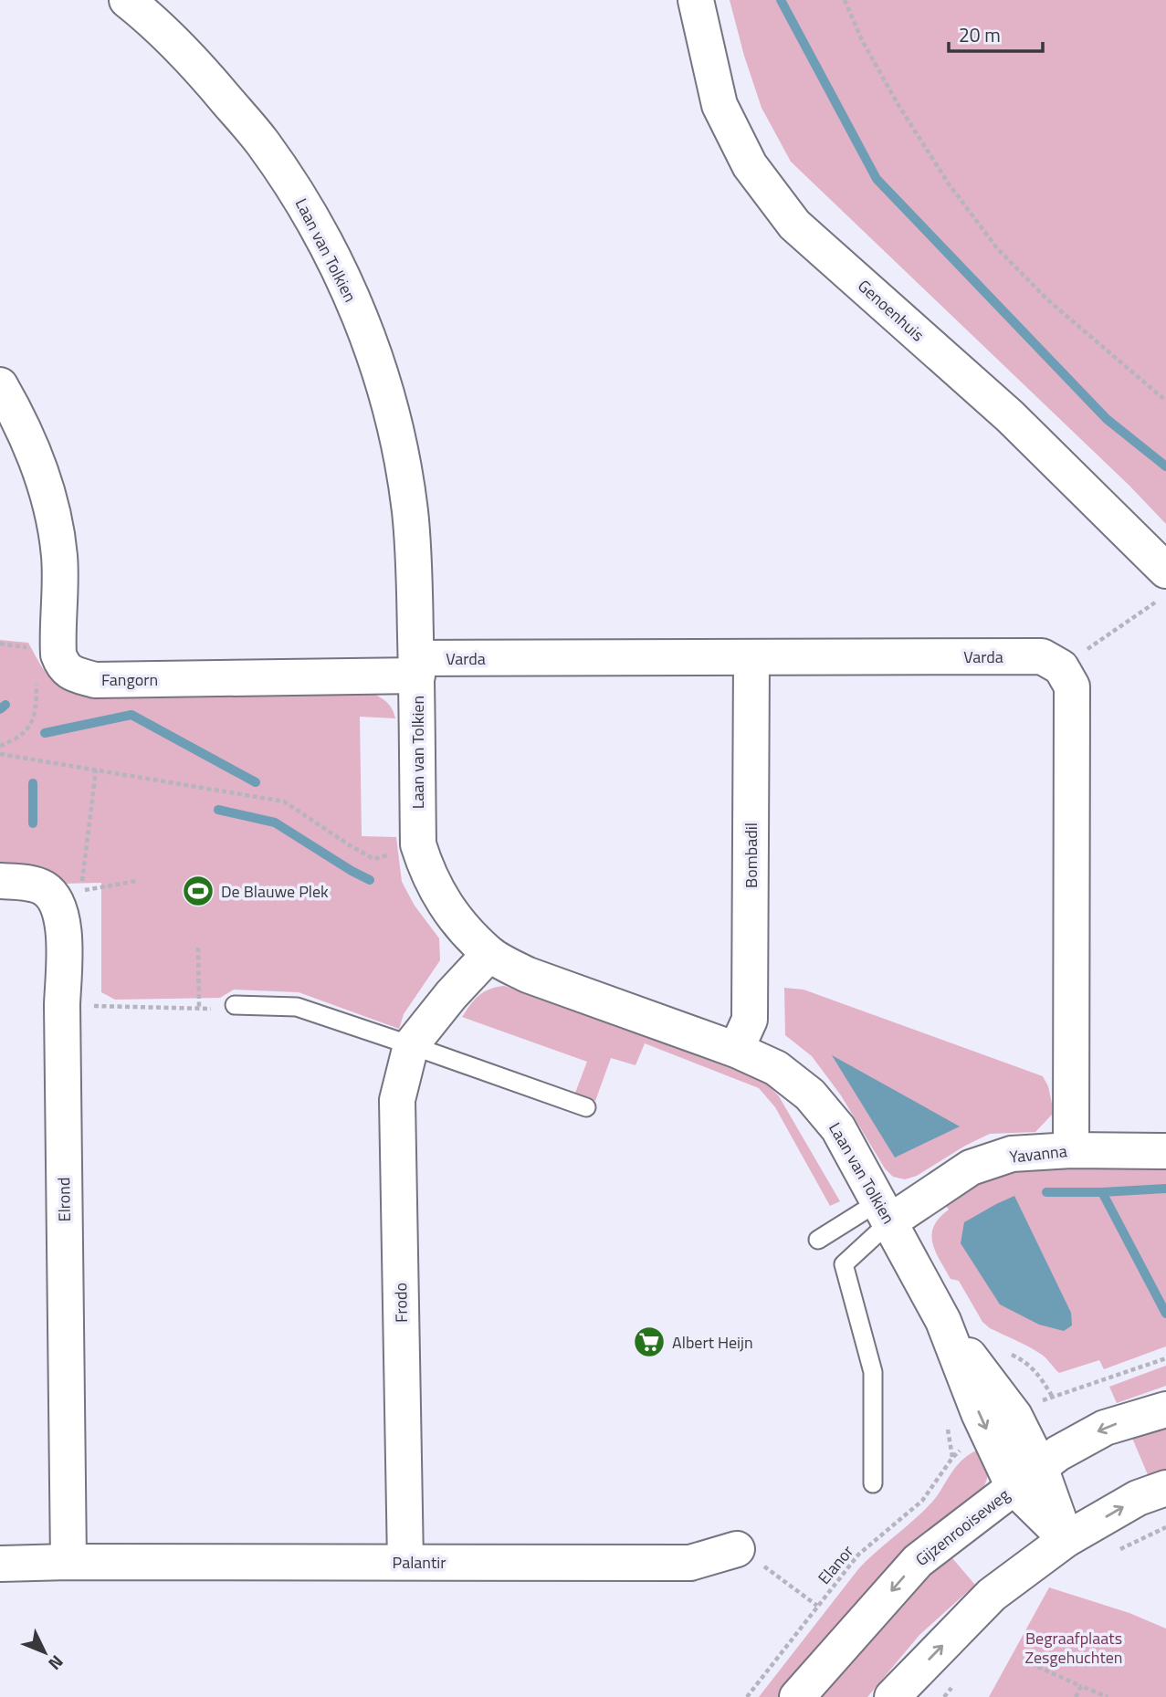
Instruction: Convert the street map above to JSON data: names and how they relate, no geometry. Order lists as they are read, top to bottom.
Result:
{
  "streets": {
    "street": [
      "Laan van Tolkien",
      "Genoenhuis",
      "Varda",
      "Fangorn",
      "Bombadil",
      "Yavanna",
      "Elrond",
      "Frodo",
      "Gijzenrooiseweg",
      "Palantir"
    ],
    "path": ["Elanor"]
  },
  "crossings": [
    ["Laan van Tolkien", "Varda"],
    ["Laan van Tolkien", "Fangorn"],
    ["Laan van Tolkien", "Bombadil"],
    ["Laan van Tolkien", "Yavanna"],
    ["Laan van Tolkien", "Frodo"],
    ["Laan van Tolkien", "Gijzenrooiseweg"],
    ["Laan van Tolkien", "Elanor"],
    ["Varda", "Fangorn"],
    ["Varda", "Bombadil"],
    ["Elrond", "Palantir"],
    ["Frodo", "Palantir"]
  ],
  "parks": ["Begraafplaats Zesgehuchten"],
  "places": {
    "sports": ["De Blauwe Plek"],
    "supermarket": ["Albert Heijn"]
  },
  "scale_bar": "20 m",
  "north": "bottom right"
}
